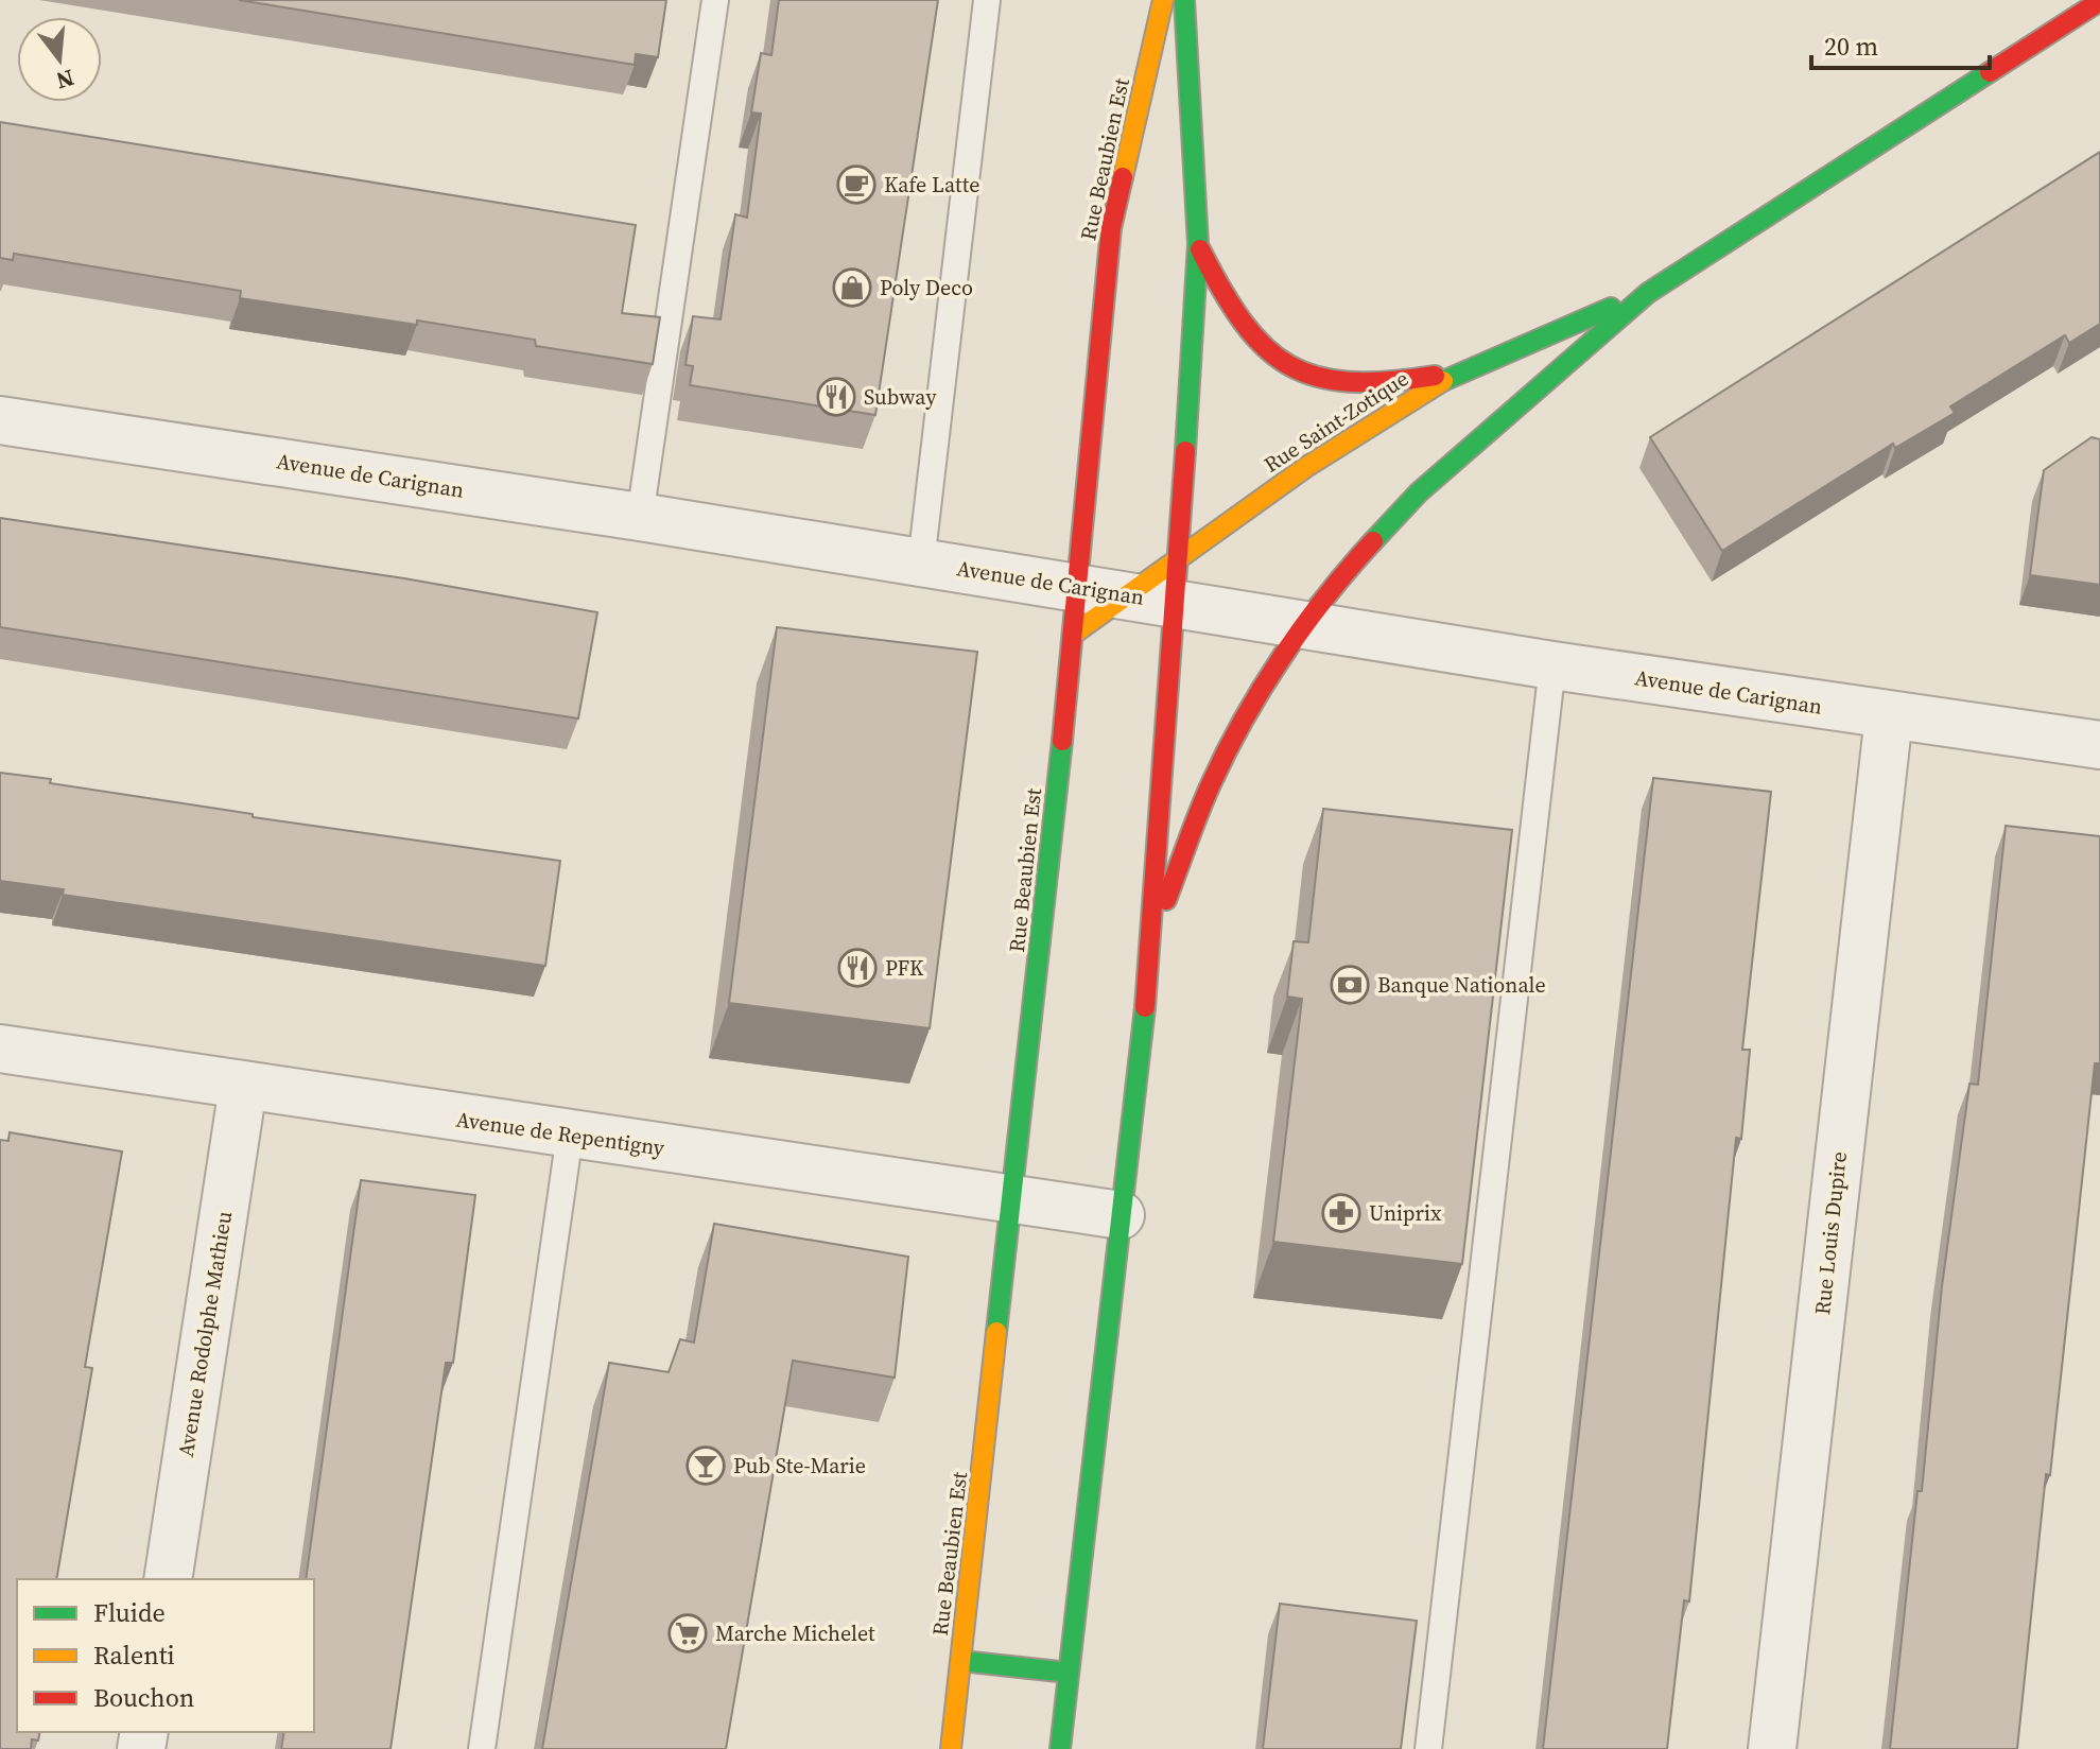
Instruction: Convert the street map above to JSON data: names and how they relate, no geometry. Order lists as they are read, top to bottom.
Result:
{
  "streets": {
    "street": [
      "Rue Beaubien Est",
      "Rue Saint-Zotique",
      "Avenue de Carignan",
      "Avenue de Repentigny",
      "Rue Louis Dupire",
      "Avenue Rodolphe Mathieu"
    ]
  },
  "crossings": [
    ["Rue Beaubien Est", "Avenue de Carignan"],
    ["Rue Beaubien Est", "Avenue de Repentigny"],
    ["Rue Saint-Zotique", "Avenue de Carignan"],
    ["Avenue de Carignan", "Rue Louis Dupire"],
    ["Avenue de Repentigny", "Avenue Rodolphe Mathieu"]
  ],
  "places": {
    "cafe": ["Kafe Latte"],
    "shop": ["Poly Deco"],
    "restaurant": ["Subway", "PFK"],
    "bank": ["Banque Nationale"],
    "pharmacy": ["Uniprix"],
    "bar": ["Pub Ste-Marie"],
    "supermarket": ["Marche Michelet"]
  },
  "legend": ["Fluide", "Ralenti", "Bouchon"],
  "scale_bar": "20 m",
  "north": "bottom"
}
